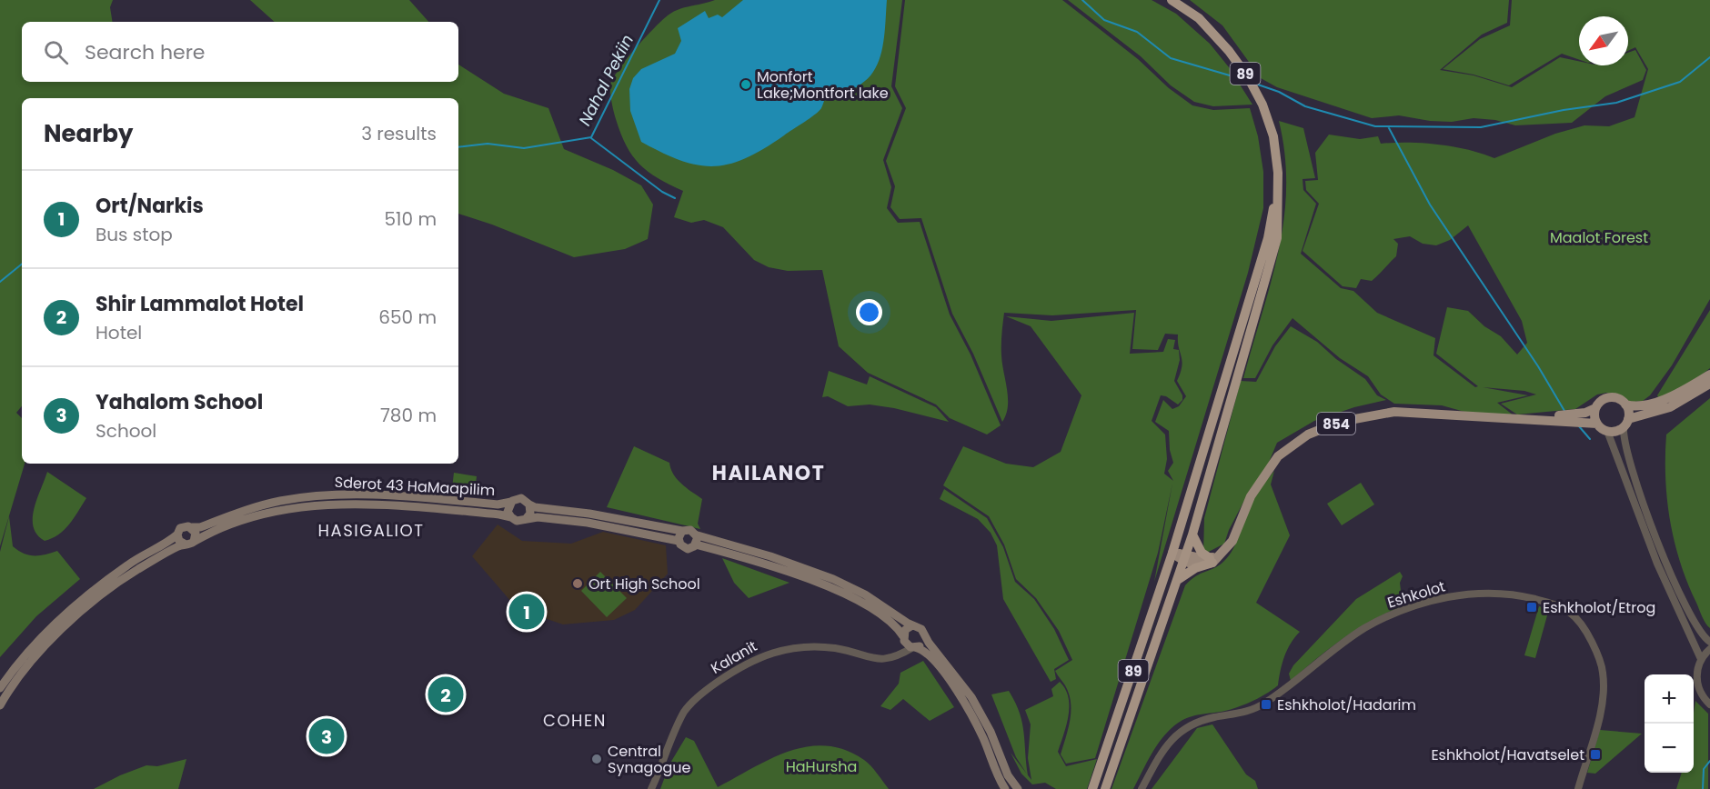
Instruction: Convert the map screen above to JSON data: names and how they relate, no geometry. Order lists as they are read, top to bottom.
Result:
{
  "streets": {
    "highway": ["89"],
    "main road": ["854", "Sderot 43 HaMaapilim"],
    "street": ["Eshkolot", "Kalanit"]
  },
  "districts": ["HAILANOT", "HASIGALIOT", "COHEN"],
  "water": ["Nahal Pekiin"],
  "parks": ["Maalot Forest", "HaHursha"],
  "places": {
    "other": ["Monfort Lake;Montfort lake", "Ort High School", "Central Synagogue"],
    "transit": ["Eshkholot/Etrog", "Eshkholot/Hadarim", "Eshkholot/Havatselet"]
  },
  "north": "bottom left",
  "page": {
    "search": "Search here",
    "heading": ["Nearby", "3 results"],
    "list": [
      {
        "mark": "1",
        "name": "Ort/Narkis",
        "note": "Bus stop",
        "value": "510 m"
      },
      {
        "mark": "2",
        "name": "Shir Lammalot Hotel",
        "note": "Hotel",
        "value": "650 m"
      },
      {
        "mark": "3",
        "name": "Yahalom School",
        "note": "School",
        "value": "780 m"
      }
    ],
    "pins": ["1", "2", "3"],
    "map_buttons": ["+", "−"]
  }
}
